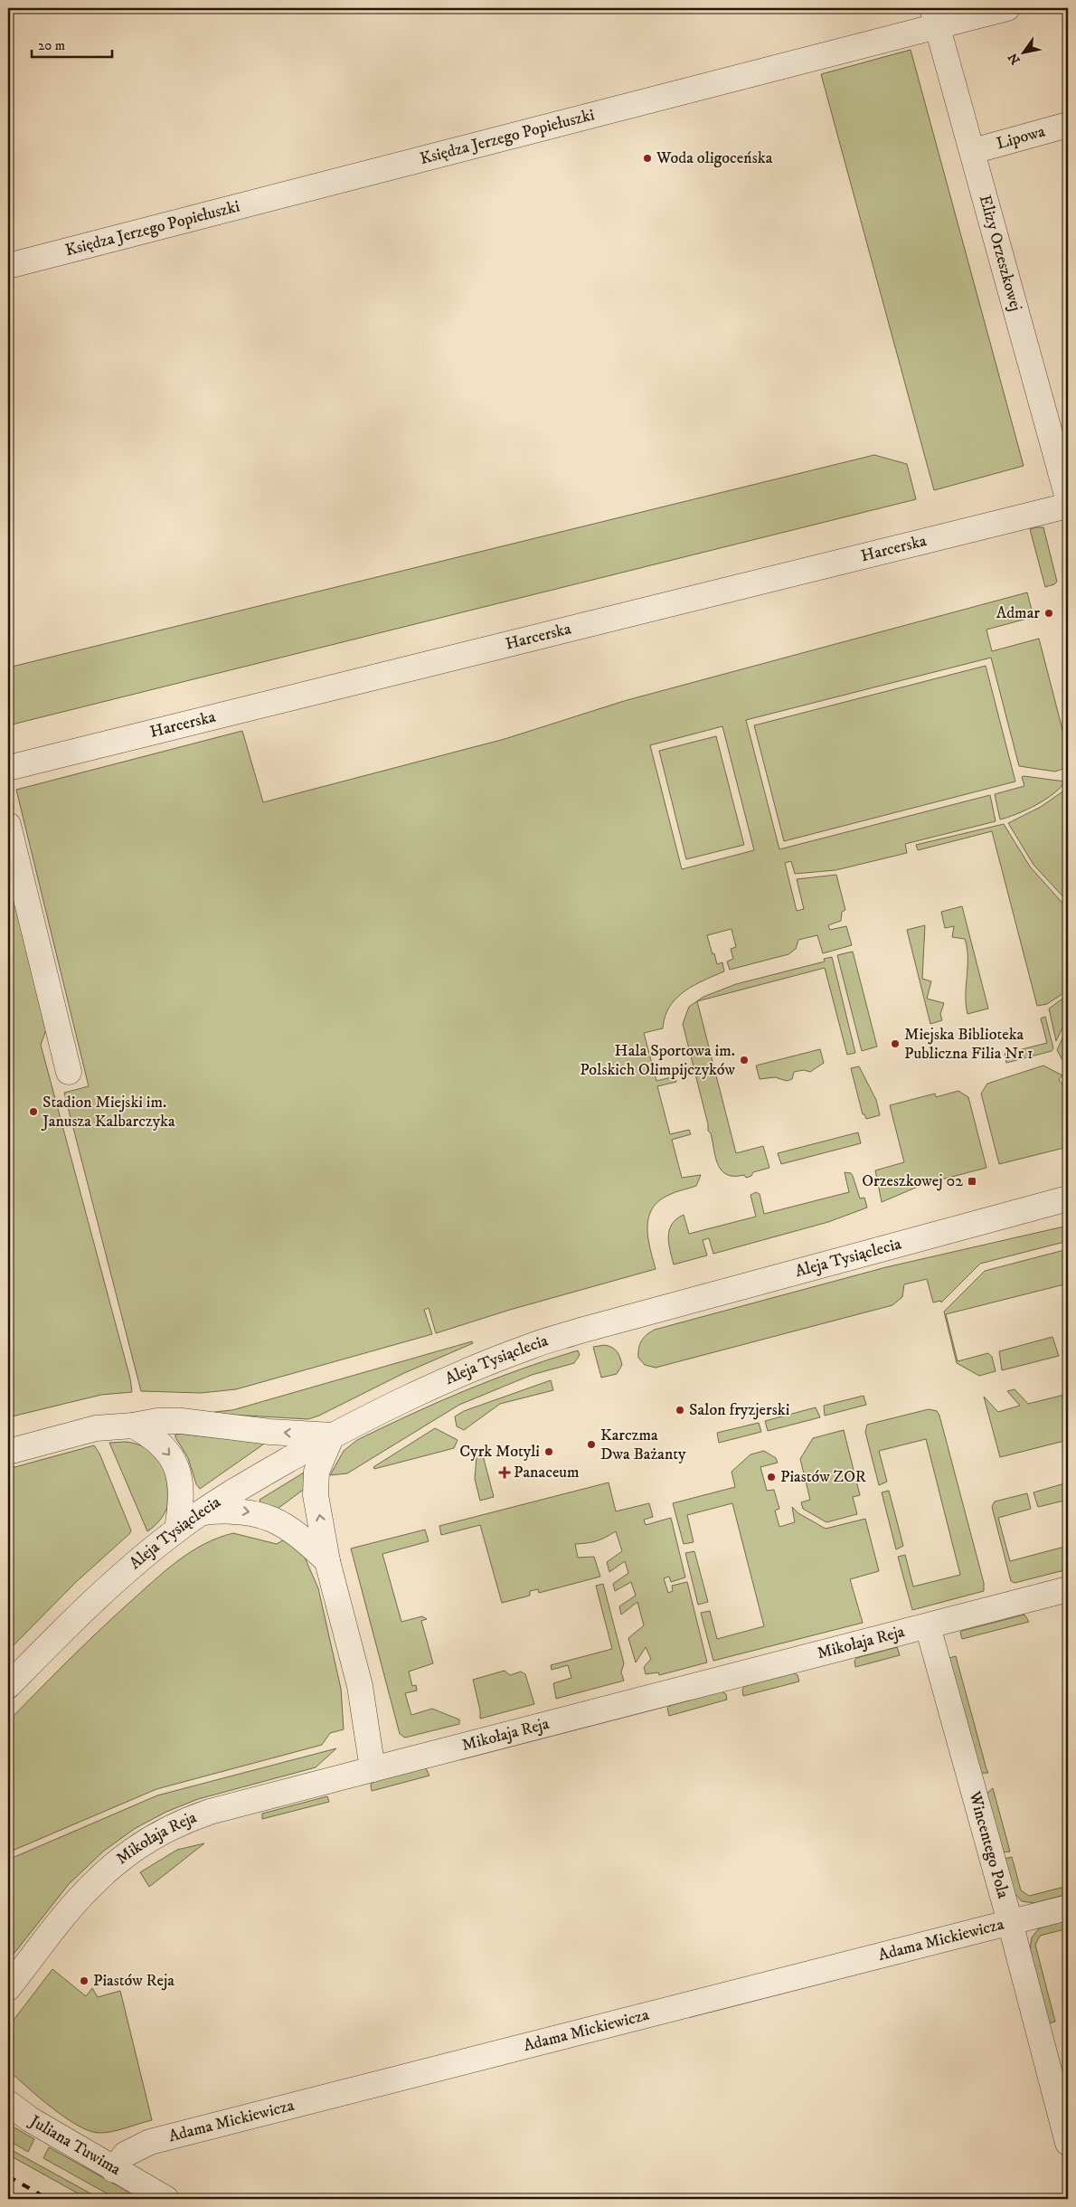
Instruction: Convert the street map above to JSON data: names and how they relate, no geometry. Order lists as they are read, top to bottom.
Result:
{
  "streets": {
    "street": [
      "Księdza Jerzego Popiełuszki",
      "Lipowa",
      "Elizy Orzeszkowej",
      "Harcerska",
      "Aleja Tysiąclecia",
      "Mikołaja Reja",
      "Wincentego Pola",
      "Adama Mickiewicza",
      "Juliana Tuwima"
    ]
  },
  "crossings": [
    ["Księdza Jerzego Popiełuszki", "Elizy Orzeszkowej"],
    ["Lipowa", "Elizy Orzeszkowej"],
    ["Mikołaja Reja", "Wincentego Pola"],
    ["Wincentego Pola", "Adama Mickiewicza"],
    ["Adama Mickiewicza", "Juliana Tuwima"]
  ],
  "places": {
    "other": [
      "Woda oligoceńska",
      "Admar",
      "Miejska Biblioteka Publiczna Filia Nr 1",
      "Hala Sportowa im. Polskich Olimpijczyków",
      "Stadion Miejski im. Janusza Kalbarczyka",
      "Salon fryzjerski",
      "Karczma Dwa Bażanty",
      "Cyrk Motyli",
      "Piastów ZOR",
      "Piastów Reja"
    ],
    "transit": ["Orzeszkowej 02"],
    "health": ["Panaceum"]
  },
  "scale_bar": "20 m",
  "north": "bottom left"
}
